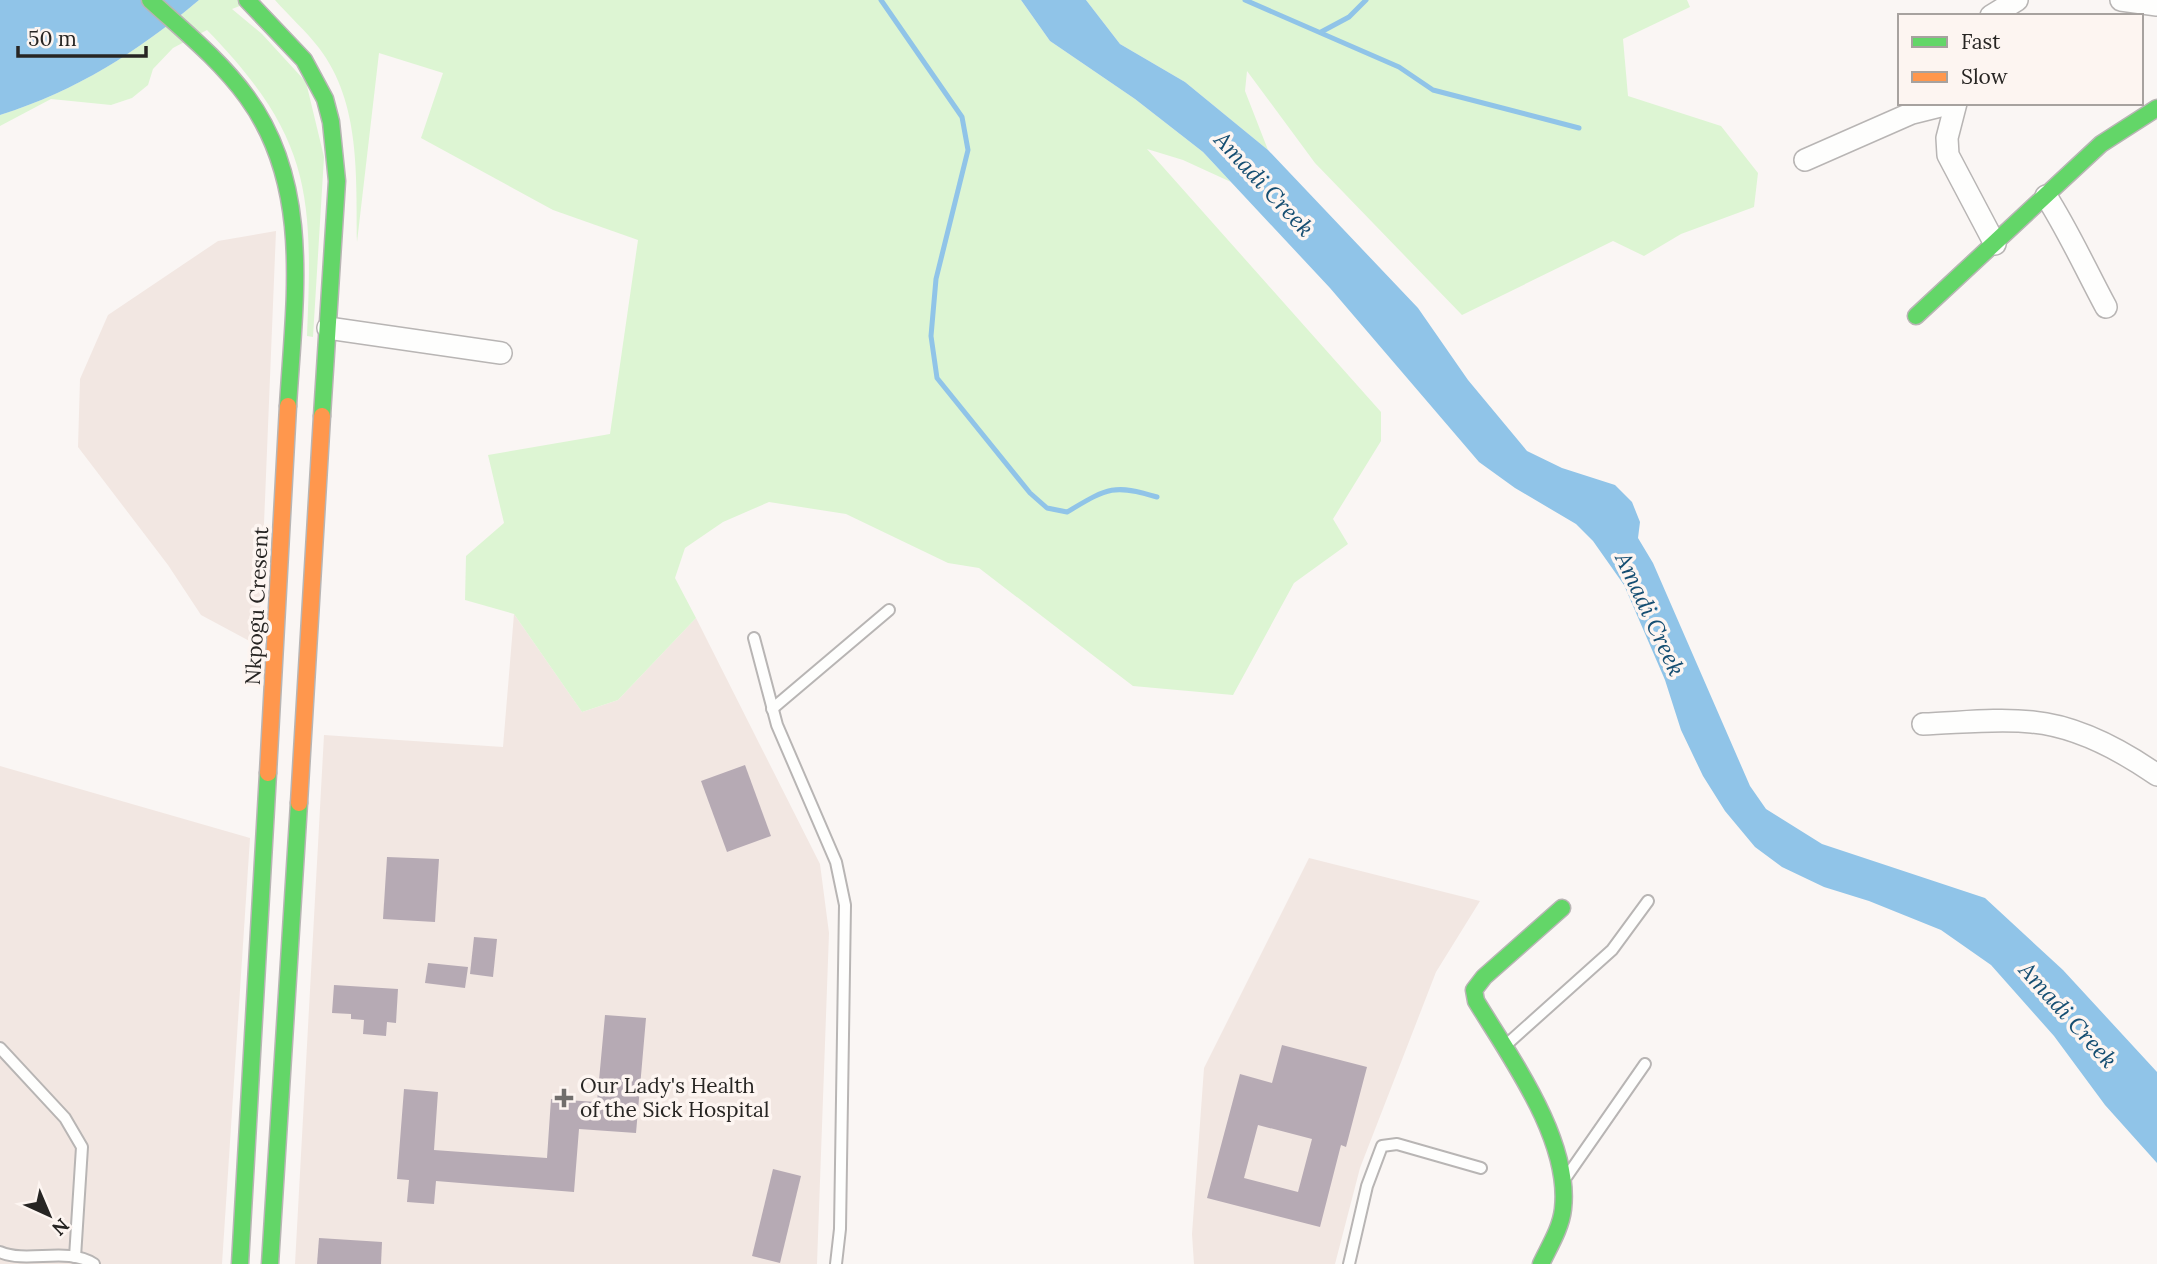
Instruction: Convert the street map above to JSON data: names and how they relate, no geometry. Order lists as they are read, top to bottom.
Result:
{
  "streets": {
    "main road": ["Nkpogu Cresent"]
  },
  "water": ["Amadi Creek"],
  "places": {
    "health": ["Our Lady's Health of the Sick Hospital"]
  },
  "legend": ["Fast", "Slow"],
  "scale_bar": "50 m",
  "north": "bottom right"
}
